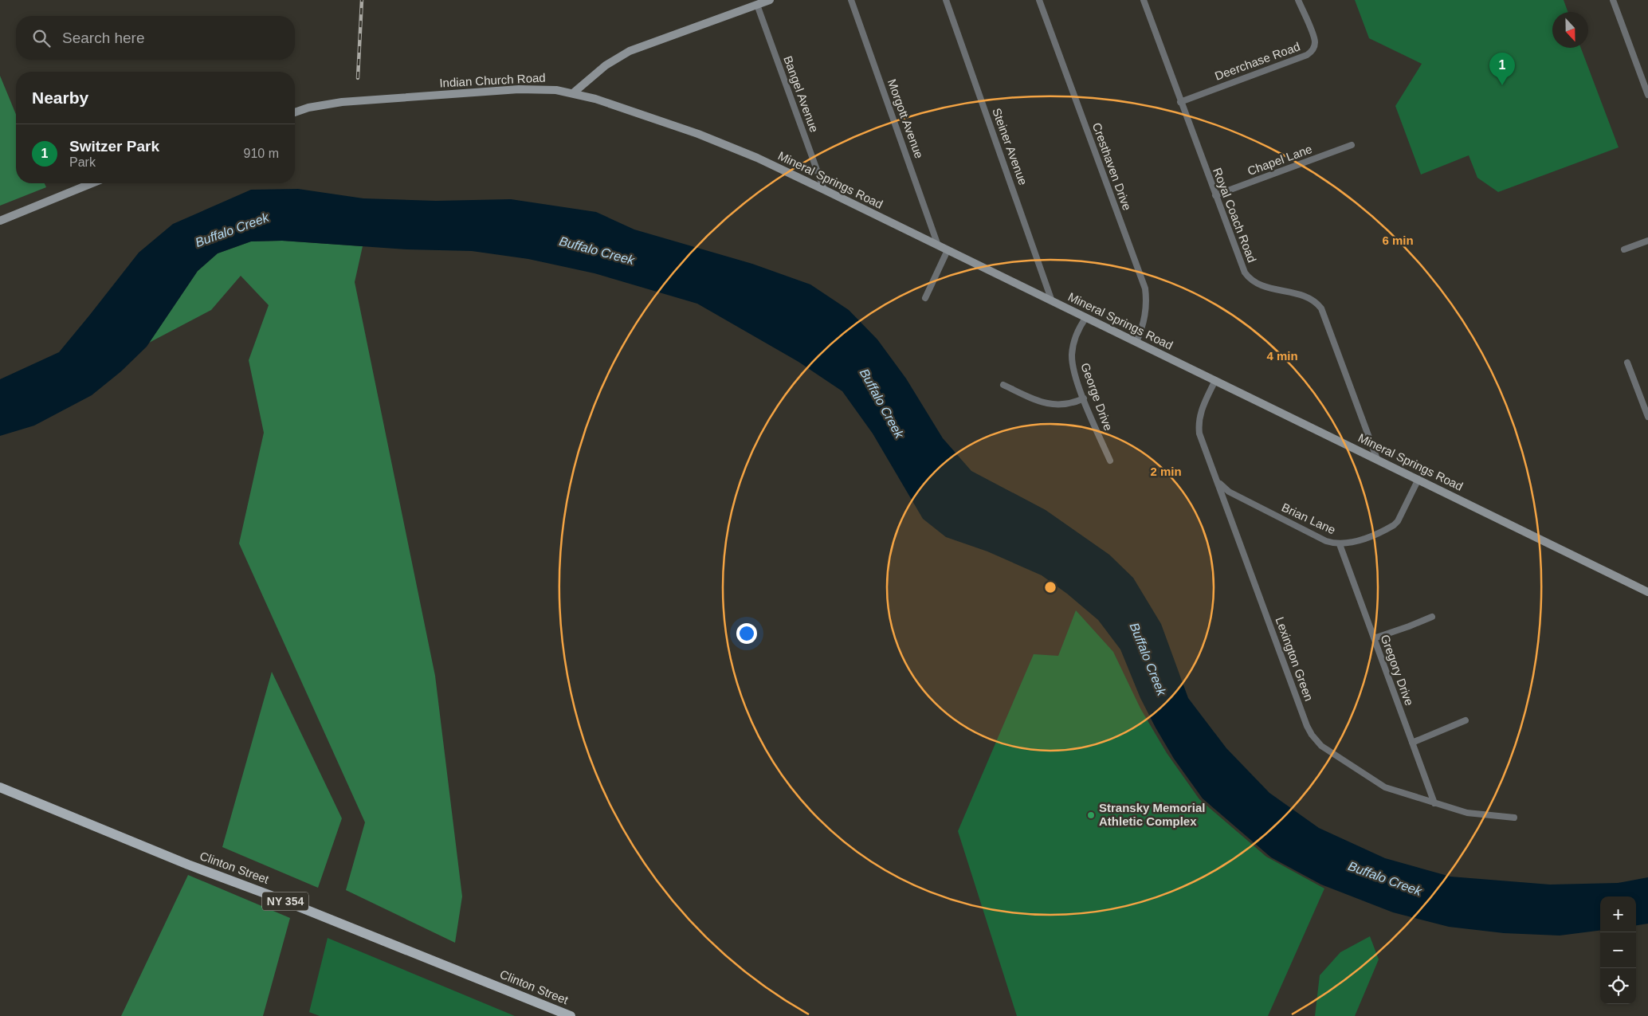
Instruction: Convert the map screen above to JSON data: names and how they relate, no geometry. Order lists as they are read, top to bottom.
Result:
{
  "streets": {
    "main road": ["Clinton Street", "NY 354"],
    "street": [
      "Deerchase Road",
      "Indian Church Road",
      "Bangel Avenue",
      "Morgott Avenue",
      "Steiner Avenue",
      "Chapel Lane",
      "Cresthaven Drive",
      "Mineral Springs Road",
      "Royal Coach Road",
      "George Drive",
      "Brian Lane",
      "Lexington Green",
      "Gregory Drive"
    ]
  },
  "crossings": [
    ["Deerchase Road", "Royal Coach Road"],
    ["Indian Church Road", "Mineral Springs Road"],
    ["Bangel Avenue", "Mineral Springs Road"],
    ["Morgott Avenue", "Mineral Springs Road"],
    ["Steiner Avenue", "Mineral Springs Road"],
    ["Chapel Lane", "Royal Coach Road"],
    ["Cresthaven Drive", "Mineral Springs Road"],
    ["Mineral Springs Road", "Royal Coach Road"],
    ["Mineral Springs Road", "George Drive"],
    ["Mineral Springs Road", "Brian Lane"],
    ["Mineral Springs Road", "Lexington Green"],
    ["Brian Lane", "Lexington Green"],
    ["Brian Lane", "Gregory Drive"],
    ["Lexington Green", "Gregory Drive"]
  ],
  "water": ["Buffalo Creek"],
  "places": ["Stransky Memorial Athletic Complex"],
  "north": "bottom",
  "page": {
    "search": "Search here",
    "pins": "1",
    "heading": "Nearby",
    "list": [
      {
        "mark": "1",
        "name": "Switzer Park",
        "note": "Park",
        "value": "910 m"
      }
    ],
    "map_buttons": ["+", "−"]
  },
  "rings": ["6 min", "4 min", "2 min"]
}
